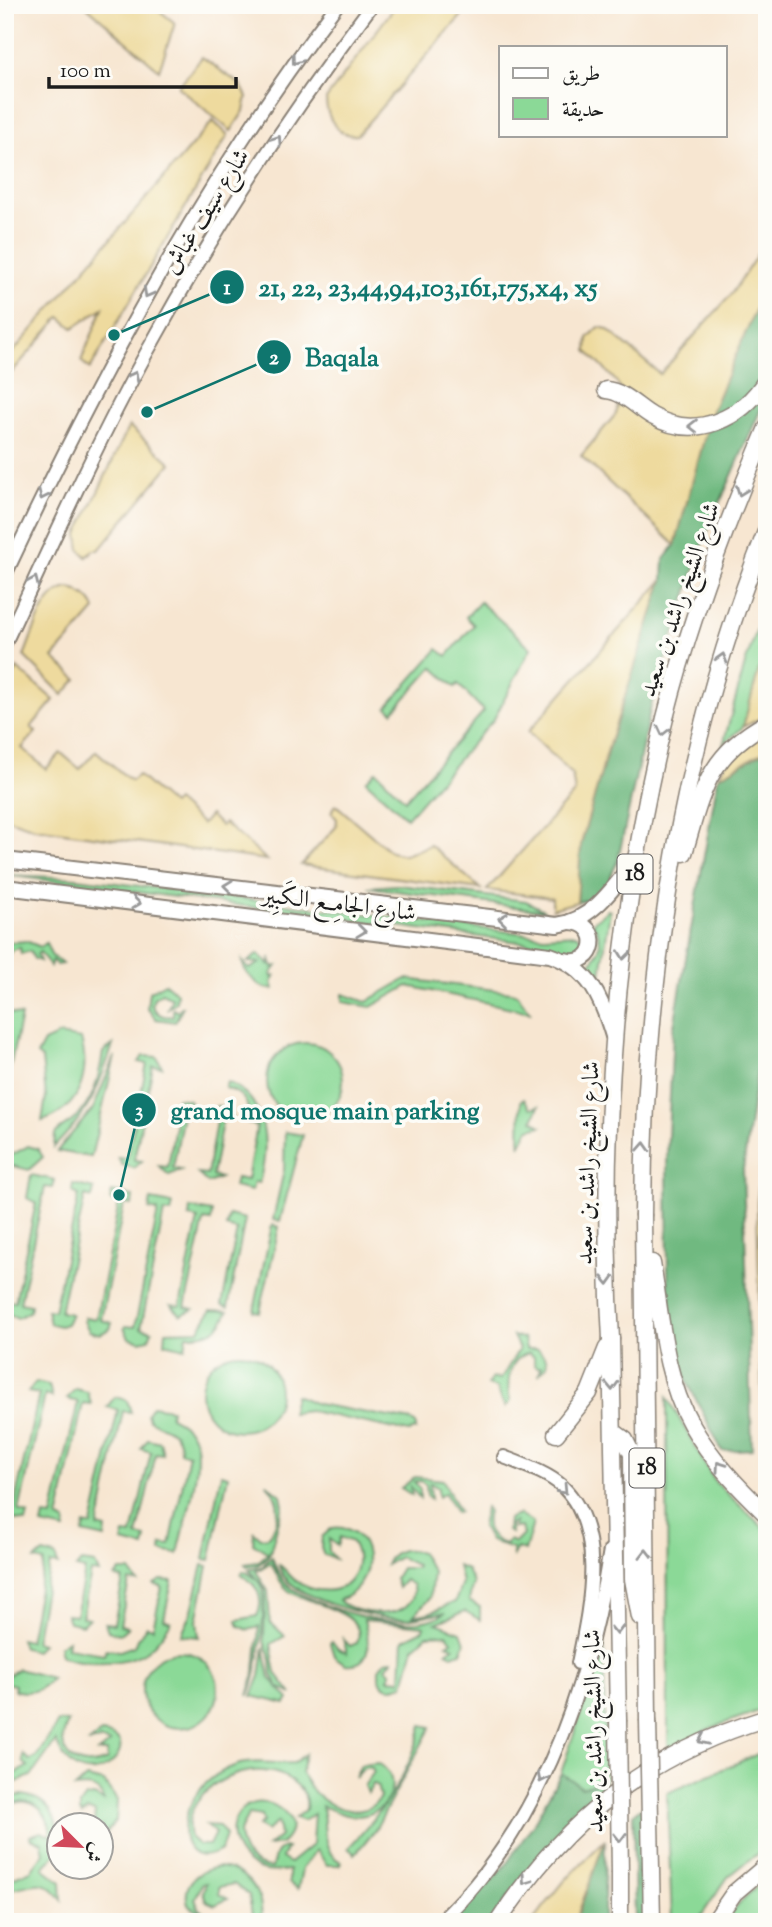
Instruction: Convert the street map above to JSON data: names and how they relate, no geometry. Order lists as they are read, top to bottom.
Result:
{
  "streets": {
    "main road": ["شارع الشيخ راشد بن سعيد", "18", "شارع الجامِع الكَبِير"],
    "street": ["شارع سيف غباش"]
  },
  "crossings": [
    ["شارع الشيخ راشد بن سعيد", "شارع الجامِع الكَبِير"]
  ],
  "places": ["21, 22, 23,44,94,103,161,175,x4, x5", "Baqala", "grand mosque main parking"],
  "legend": ["طريق", "حديقة"],
  "scale_bar": "100 m",
  "north": "bottom right"
}
